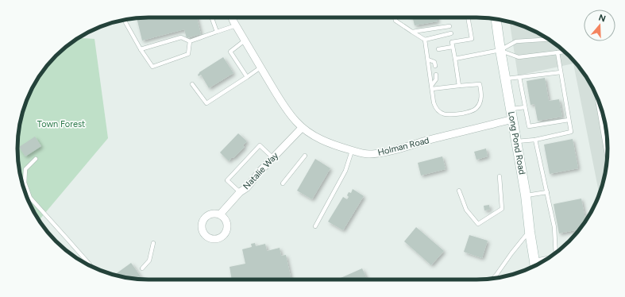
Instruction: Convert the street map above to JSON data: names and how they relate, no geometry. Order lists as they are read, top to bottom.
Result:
{
  "streets": {
    "street": ["Long Pond Road", "Holman Road", "Natalie Way"]
  },
  "crossings": [
    ["Long Pond Road", "Holman Road"],
    ["Holman Road", "Natalie Way"]
  ],
  "parks": ["Town Forest"],
  "north": "top"
}
